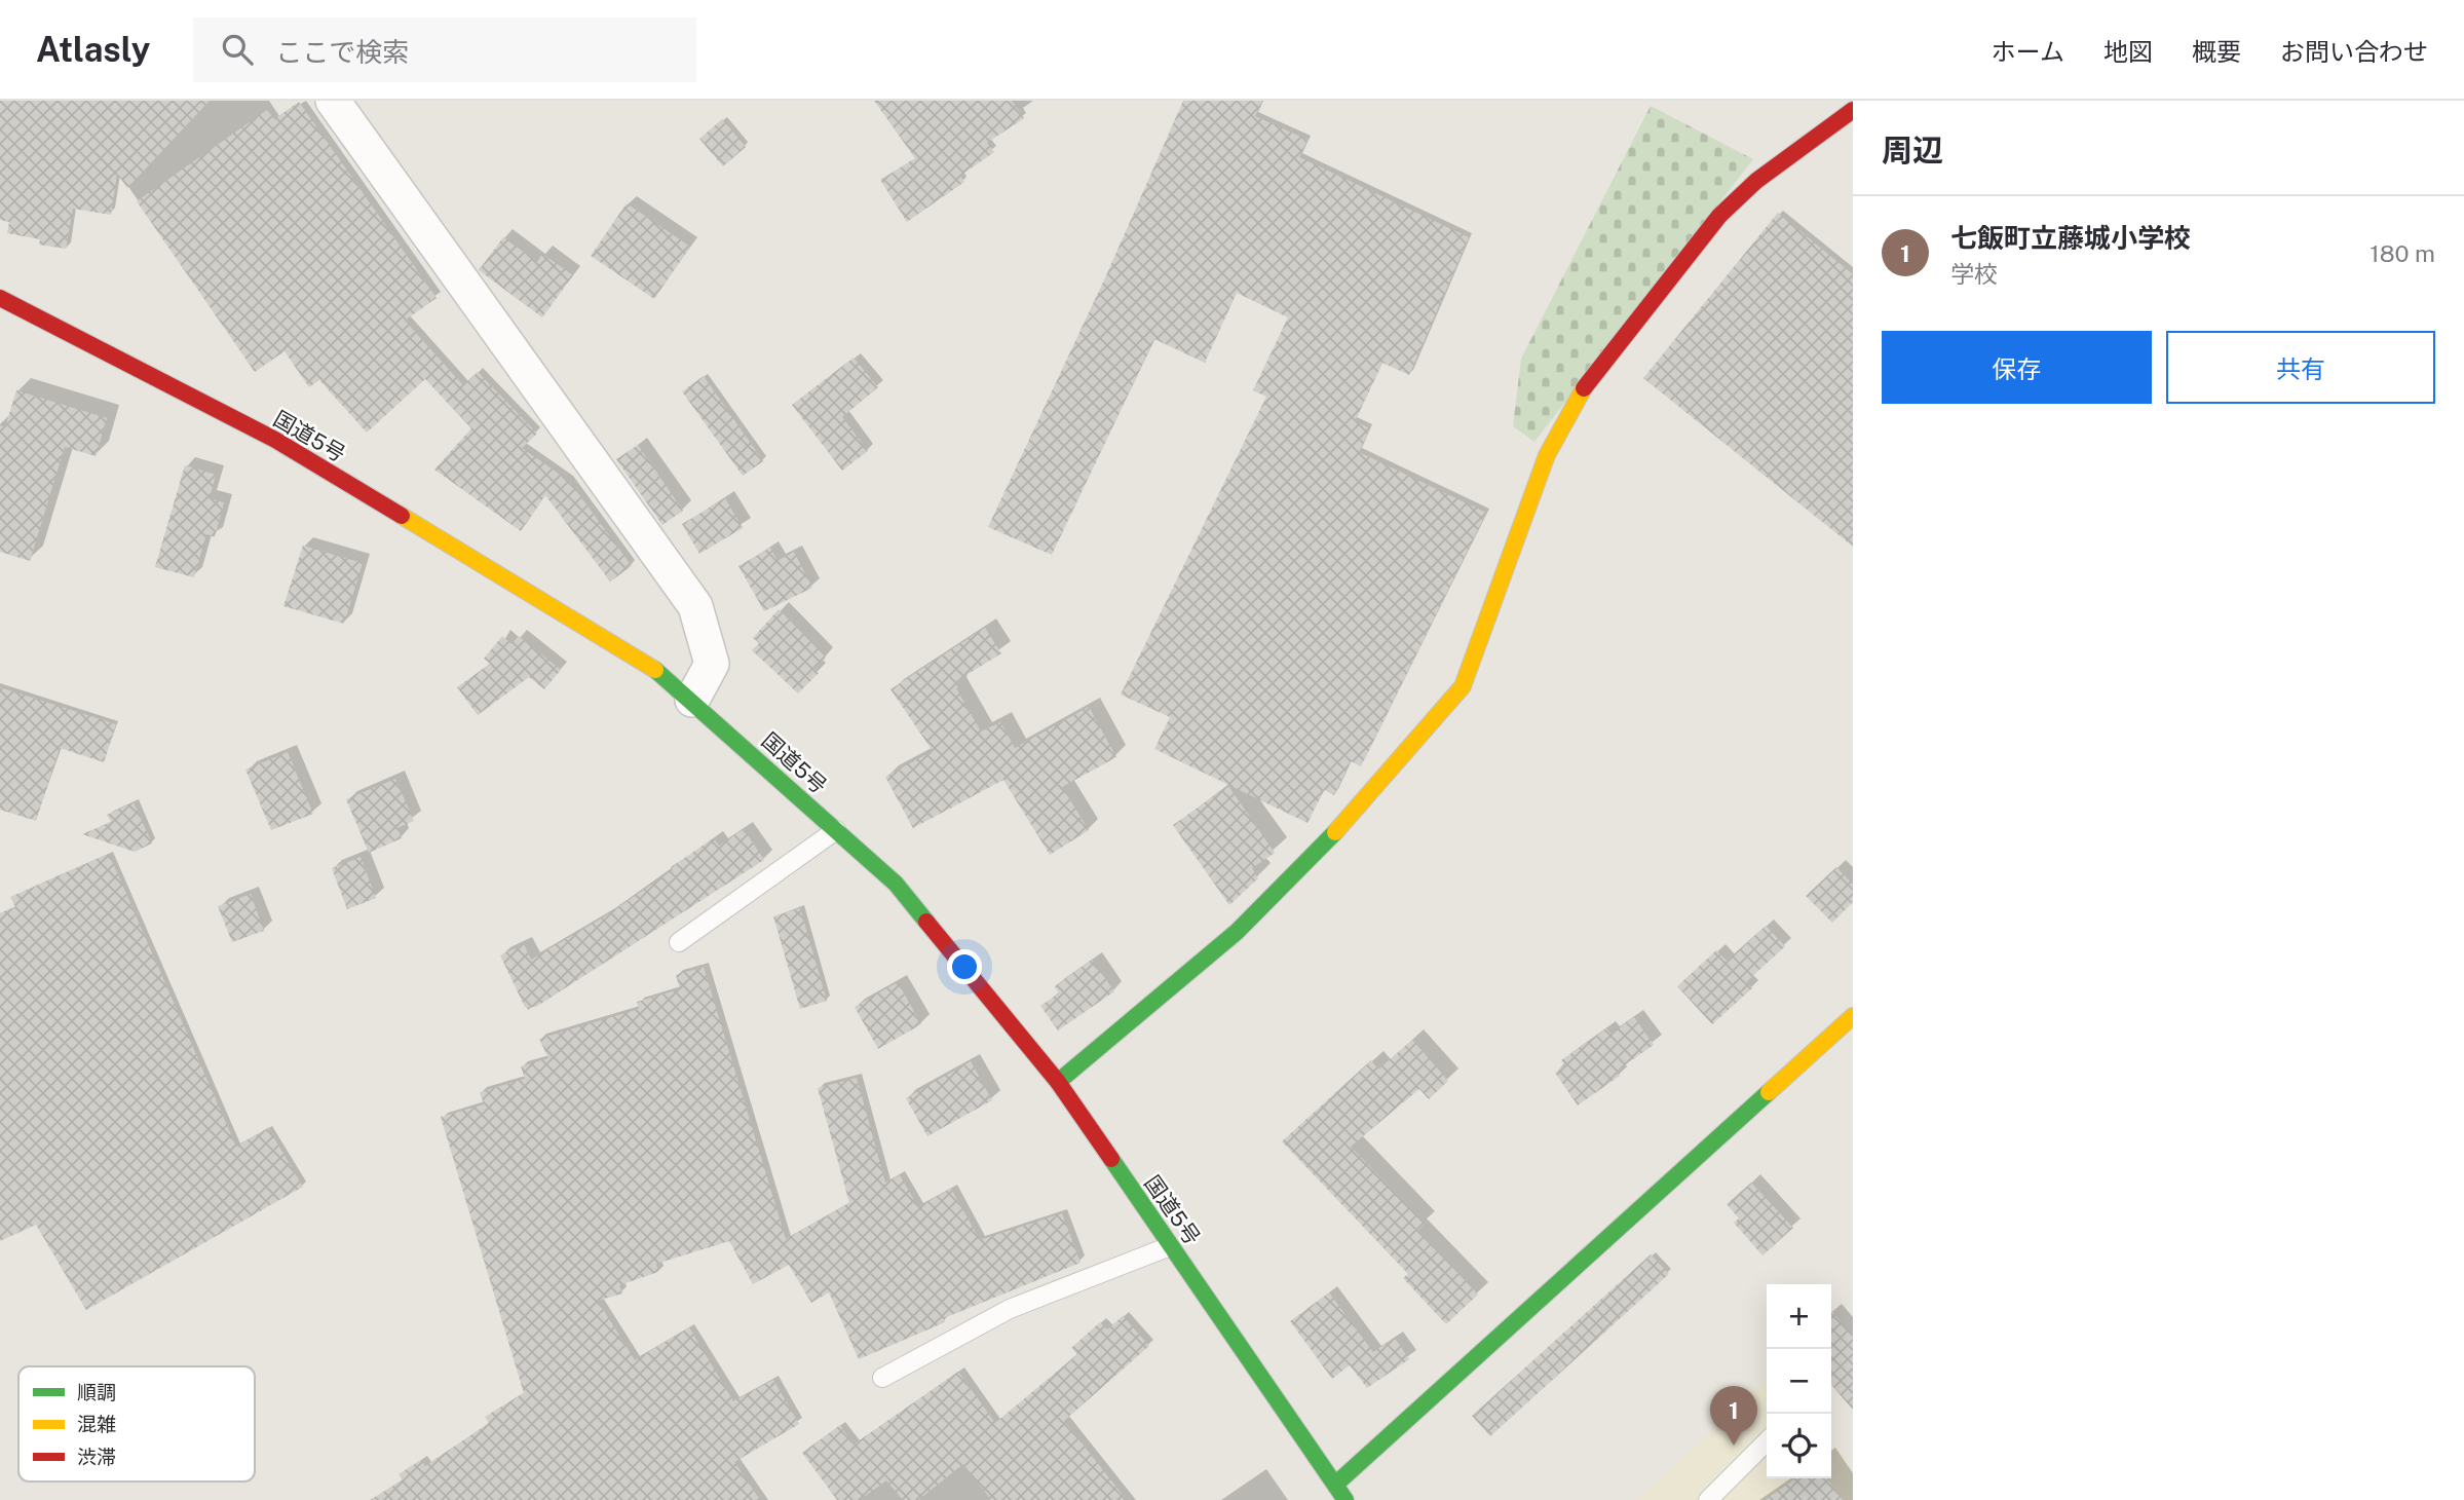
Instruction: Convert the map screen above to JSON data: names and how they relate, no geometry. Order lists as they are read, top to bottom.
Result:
{
  "streets": {
    "main road": ["国道5号"]
  },
  "legend": ["順調", "混雑", "渋滞"],
  "page": {
    "header": "Atlasly",
    "search": "ここで検索",
    "nav": [
      "ホーム",
      "地図",
      "概要",
      "お問い合わせ"
    ],
    "heading": "周辺",
    "list": [
      {
        "mark": "1",
        "name": "七飯町立藤城小学校",
        "note": "学校",
        "value": "180 m"
      }
    ],
    "buttons": ["保存", "共有"],
    "map_buttons": ["+", "−"],
    "pins": "1"
  }
}
